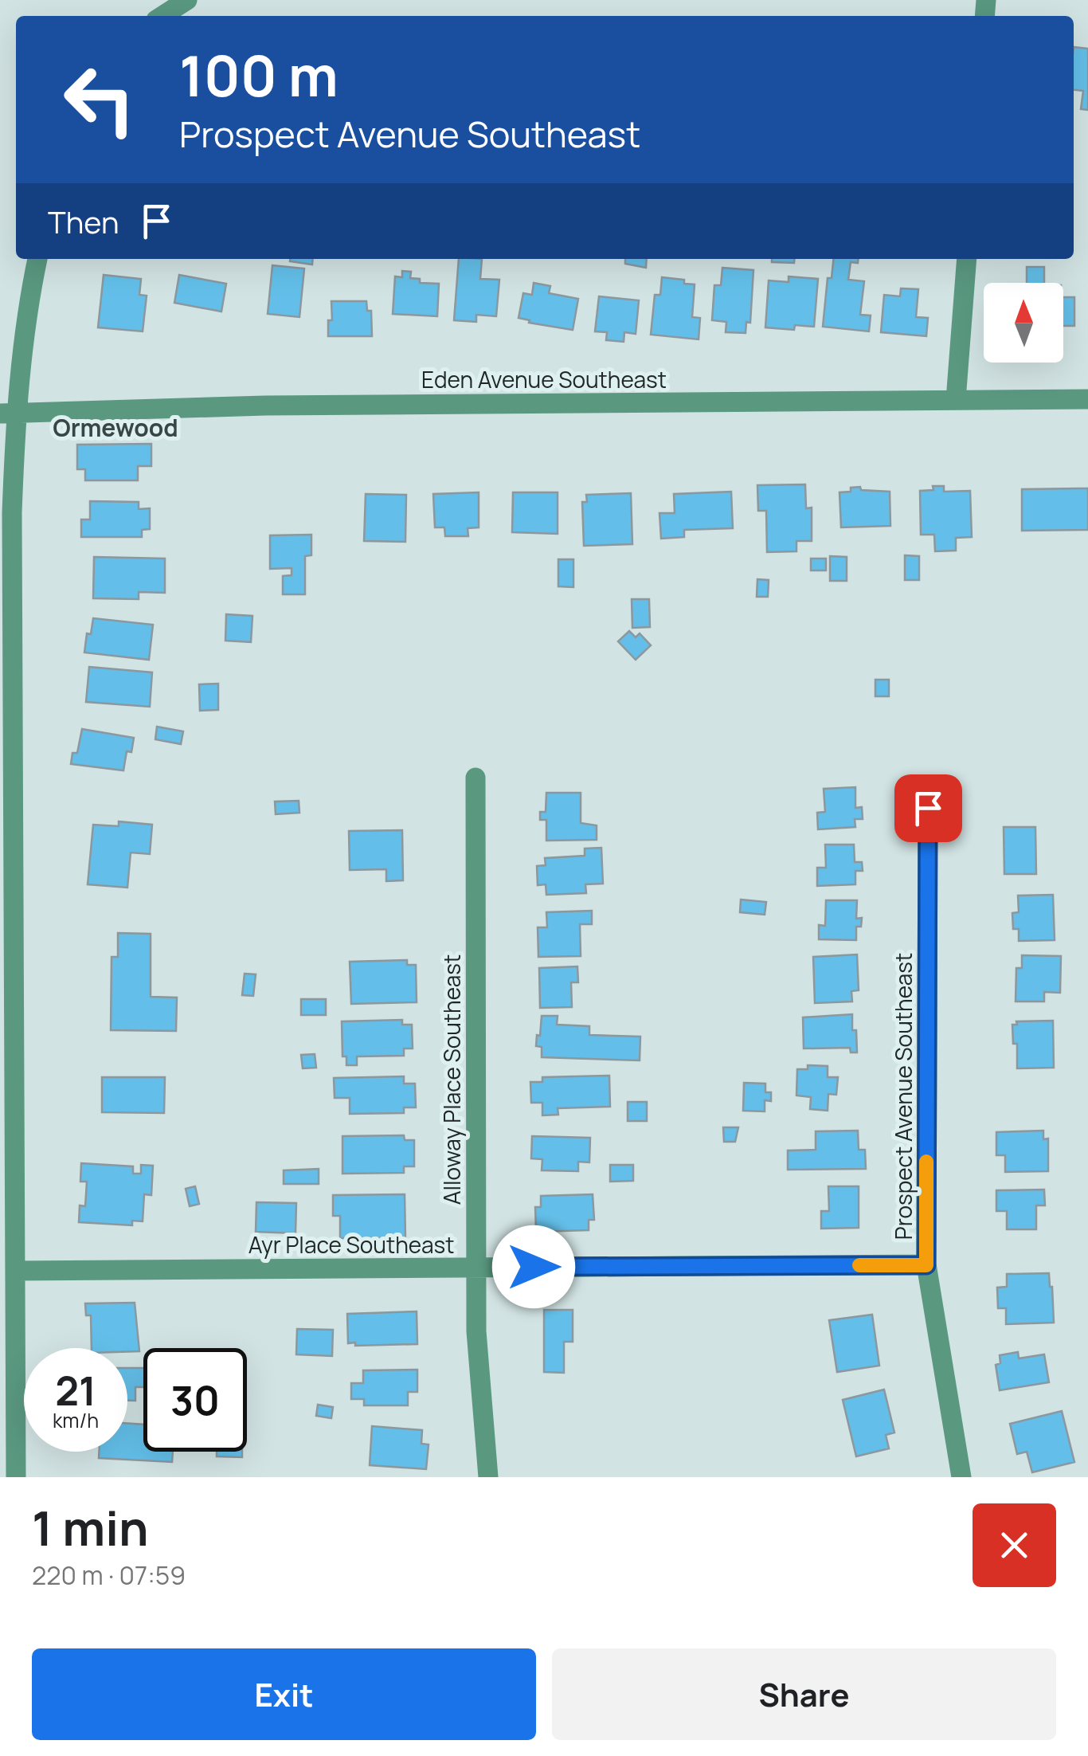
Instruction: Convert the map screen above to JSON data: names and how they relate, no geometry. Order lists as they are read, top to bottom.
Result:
{
  "streets": {
    "street": [
      "Eden Avenue Southeast",
      "Alloway Place Southeast",
      "Prospect Avenue Southeast",
      "Ayr Place Southeast"
    ]
  },
  "crossings": [
    ["Alloway Place Southeast", "Ayr Place Southeast"],
    ["Prospect Avenue Southeast", "Ayr Place Southeast"]
  ],
  "districts": ["Ormewood"],
  "north": "top",
  "page": {
    "turn": ["100 m", "Prospect Avenue Southeast"],
    "then": "Then",
    "speed": "21 km/h",
    "limit": "30",
    "heading": ["1 min", "220 m · 07:59"],
    "buttons": ["Exit", "Share"]
  }
}
